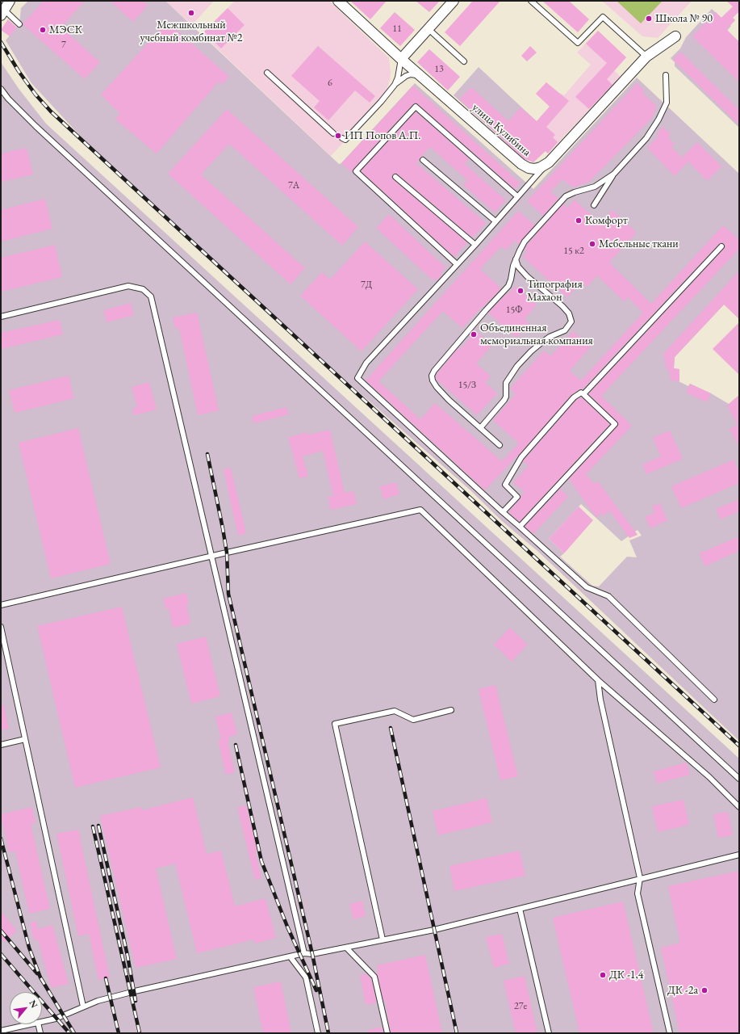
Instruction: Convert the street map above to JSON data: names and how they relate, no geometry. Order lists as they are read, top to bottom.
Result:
{
  "streets": {
    "street": ["улица Кулибина"]
  },
  "places": [
    "Межшкольный учебный комбинат №2",
    "Школа № 90",
    "МЭСК",
    "ИП Попов А.П.",
    "Комфорт",
    "Мебельные ткани",
    "Типография Махаон",
    "Объединенная мемориальная компания",
    "ДК -1,4",
    "ДК -2а"
  ],
  "house_numbers": [
    "11",
    "7",
    "13",
    "6",
    "7А",
    "15 к2",
    "7Д",
    "15Ф",
    "15/З",
    "27е"
  ],
  "north": "top right"
}
